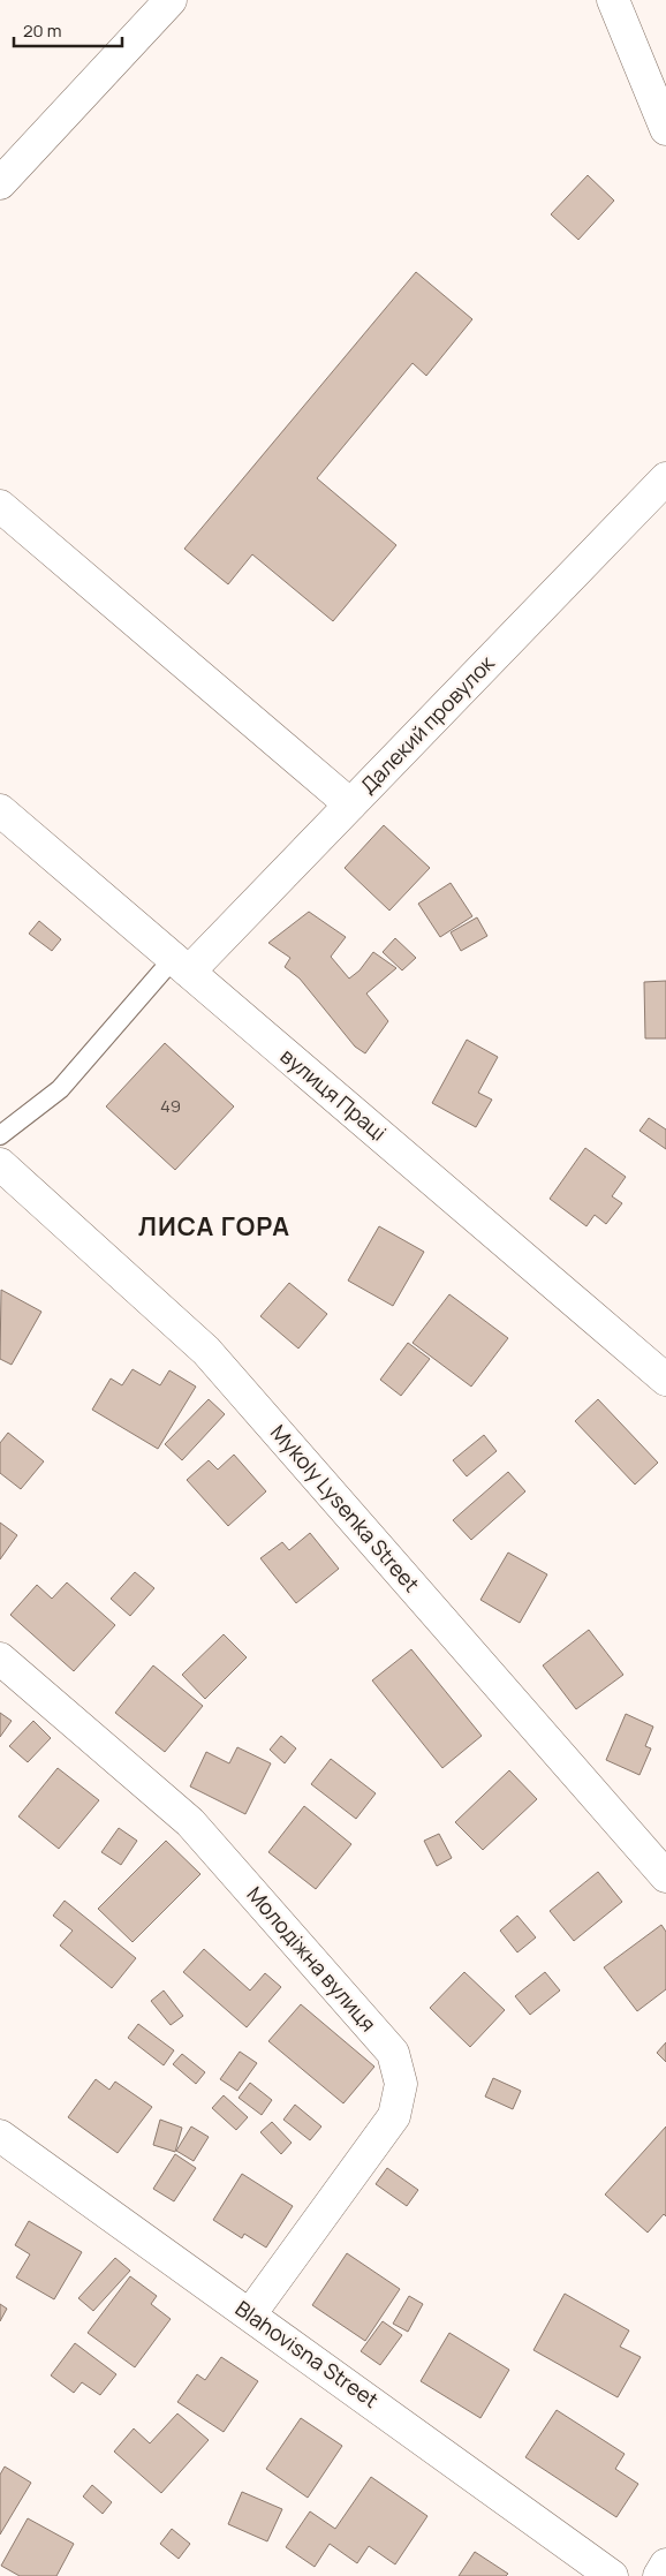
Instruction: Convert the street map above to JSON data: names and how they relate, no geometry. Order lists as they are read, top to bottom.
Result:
{
  "streets": {
    "street": [
      "Далекий провулок",
      "вулиця Праці",
      "Mykoly Lysenka Street",
      "Молодіжна вулиця",
      "Blahovisna Street"
    ]
  },
  "crossings": [
    ["Далекий провулок", "вулиця Праці"],
    ["Молодіжна вулиця", "Blahovisna Street"]
  ],
  "districts": ["ЛИСА ГОРА"],
  "house_numbers": ["49"],
  "scale_bar": "20 m"
}
